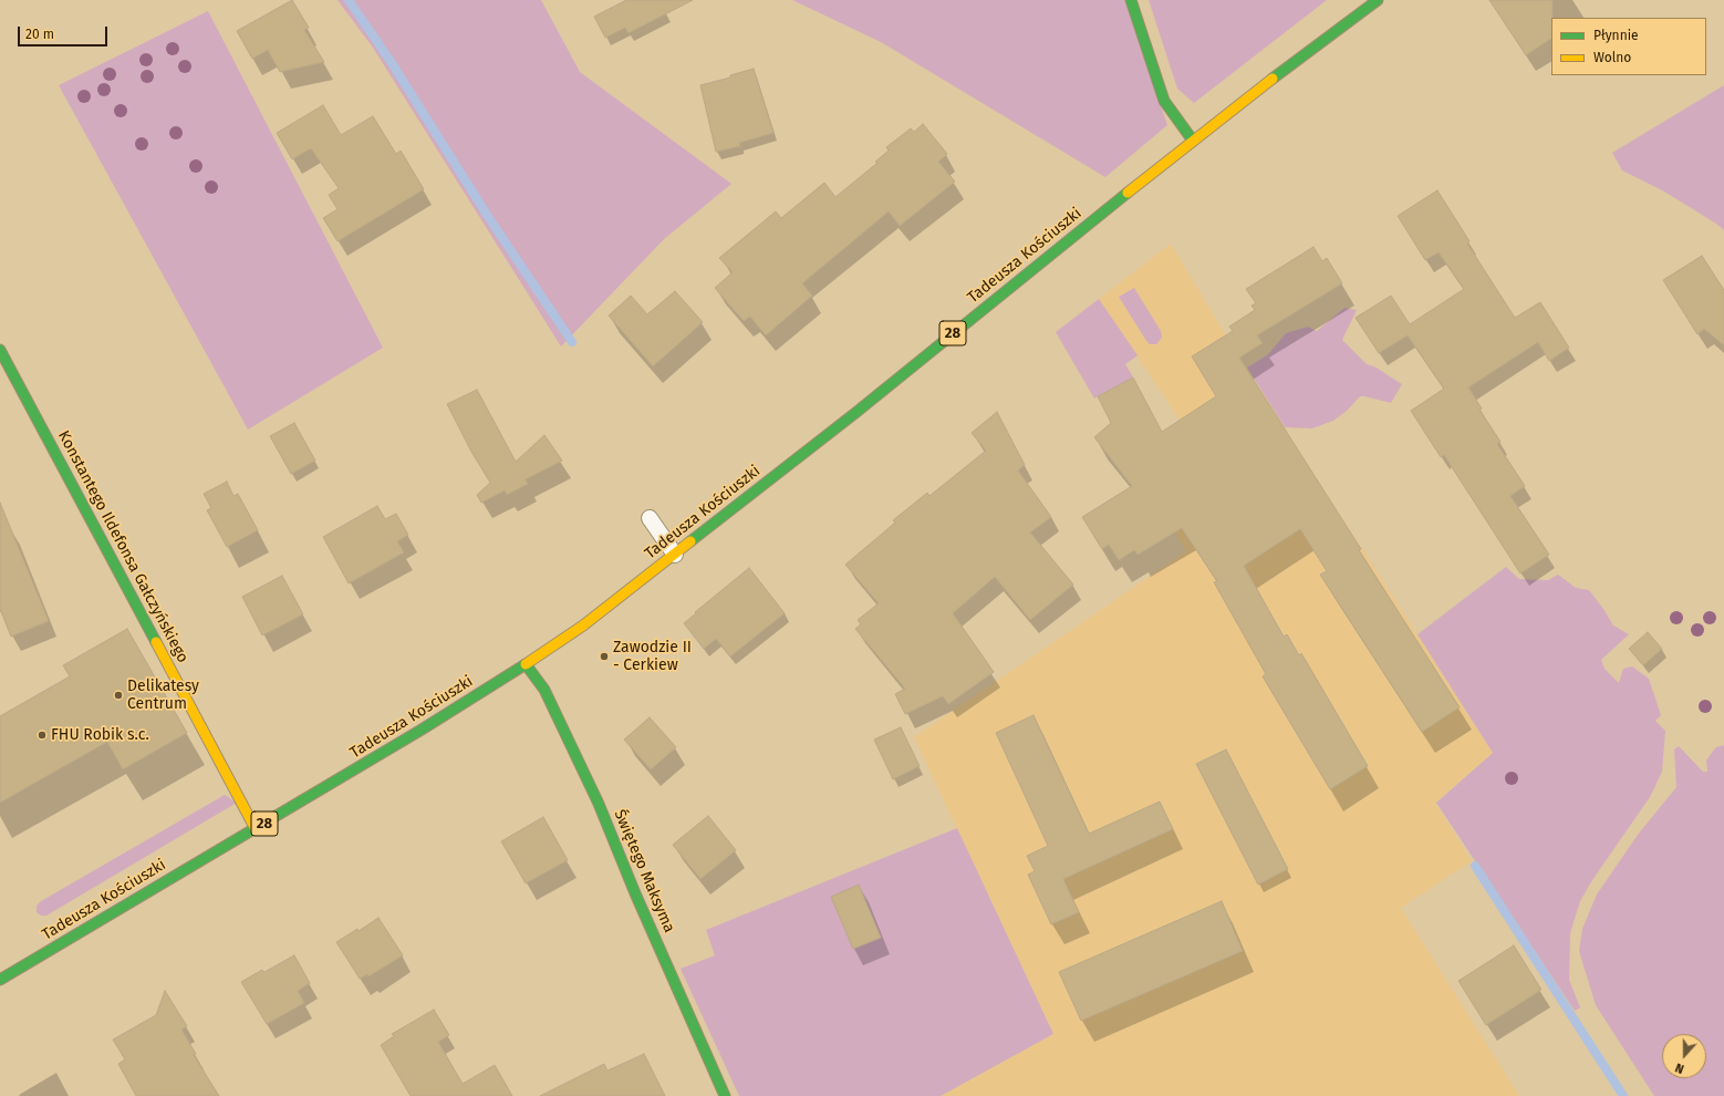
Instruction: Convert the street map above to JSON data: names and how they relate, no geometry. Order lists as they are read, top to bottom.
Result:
{
  "streets": {
    "main road": [
      "Tadeusza Kościuszki",
      "28",
      "Konstantego Ildefonsa Gałczyńskiego",
      "Świętego Maksyma"
    ]
  },
  "crossings": [
    ["Tadeusza Kościuszki", "Konstantego Ildefonsa Gałczyńskiego"],
    ["Tadeusza Kościuszki", "Świętego Maksyma"]
  ],
  "places": ["Zawodzie II - Cerkiew", "Delikatesy Centrum", "FHU Robik s.c."],
  "legend": ["Płynnie", "Wolno"],
  "scale_bar": "20 m",
  "north": "bottom"
}
